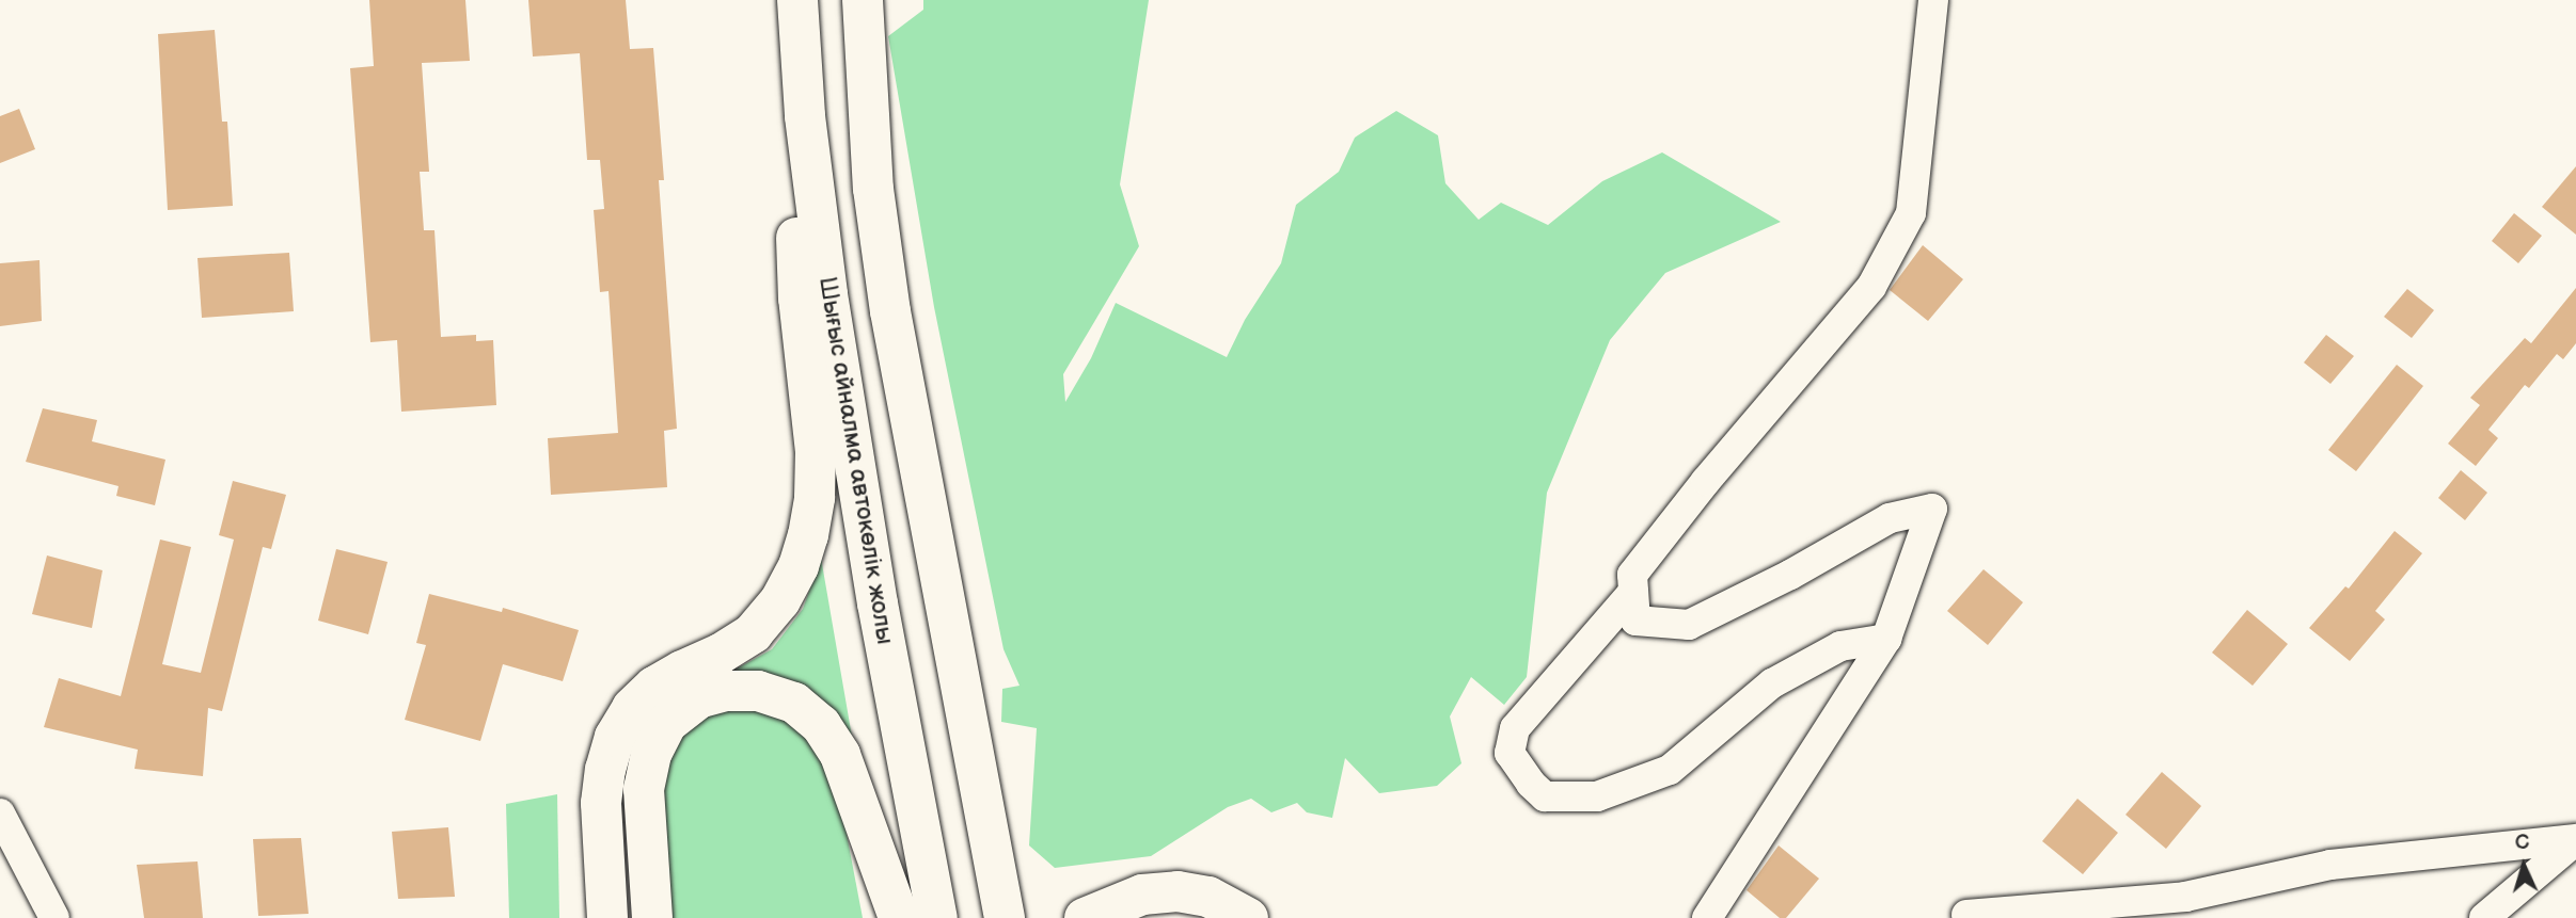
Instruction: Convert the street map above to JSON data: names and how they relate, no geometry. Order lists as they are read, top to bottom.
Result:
{
  "streets": {
    "main road": ["Шығыс айналма автокөлік жолы"]
  },
  "north": "top"
}
